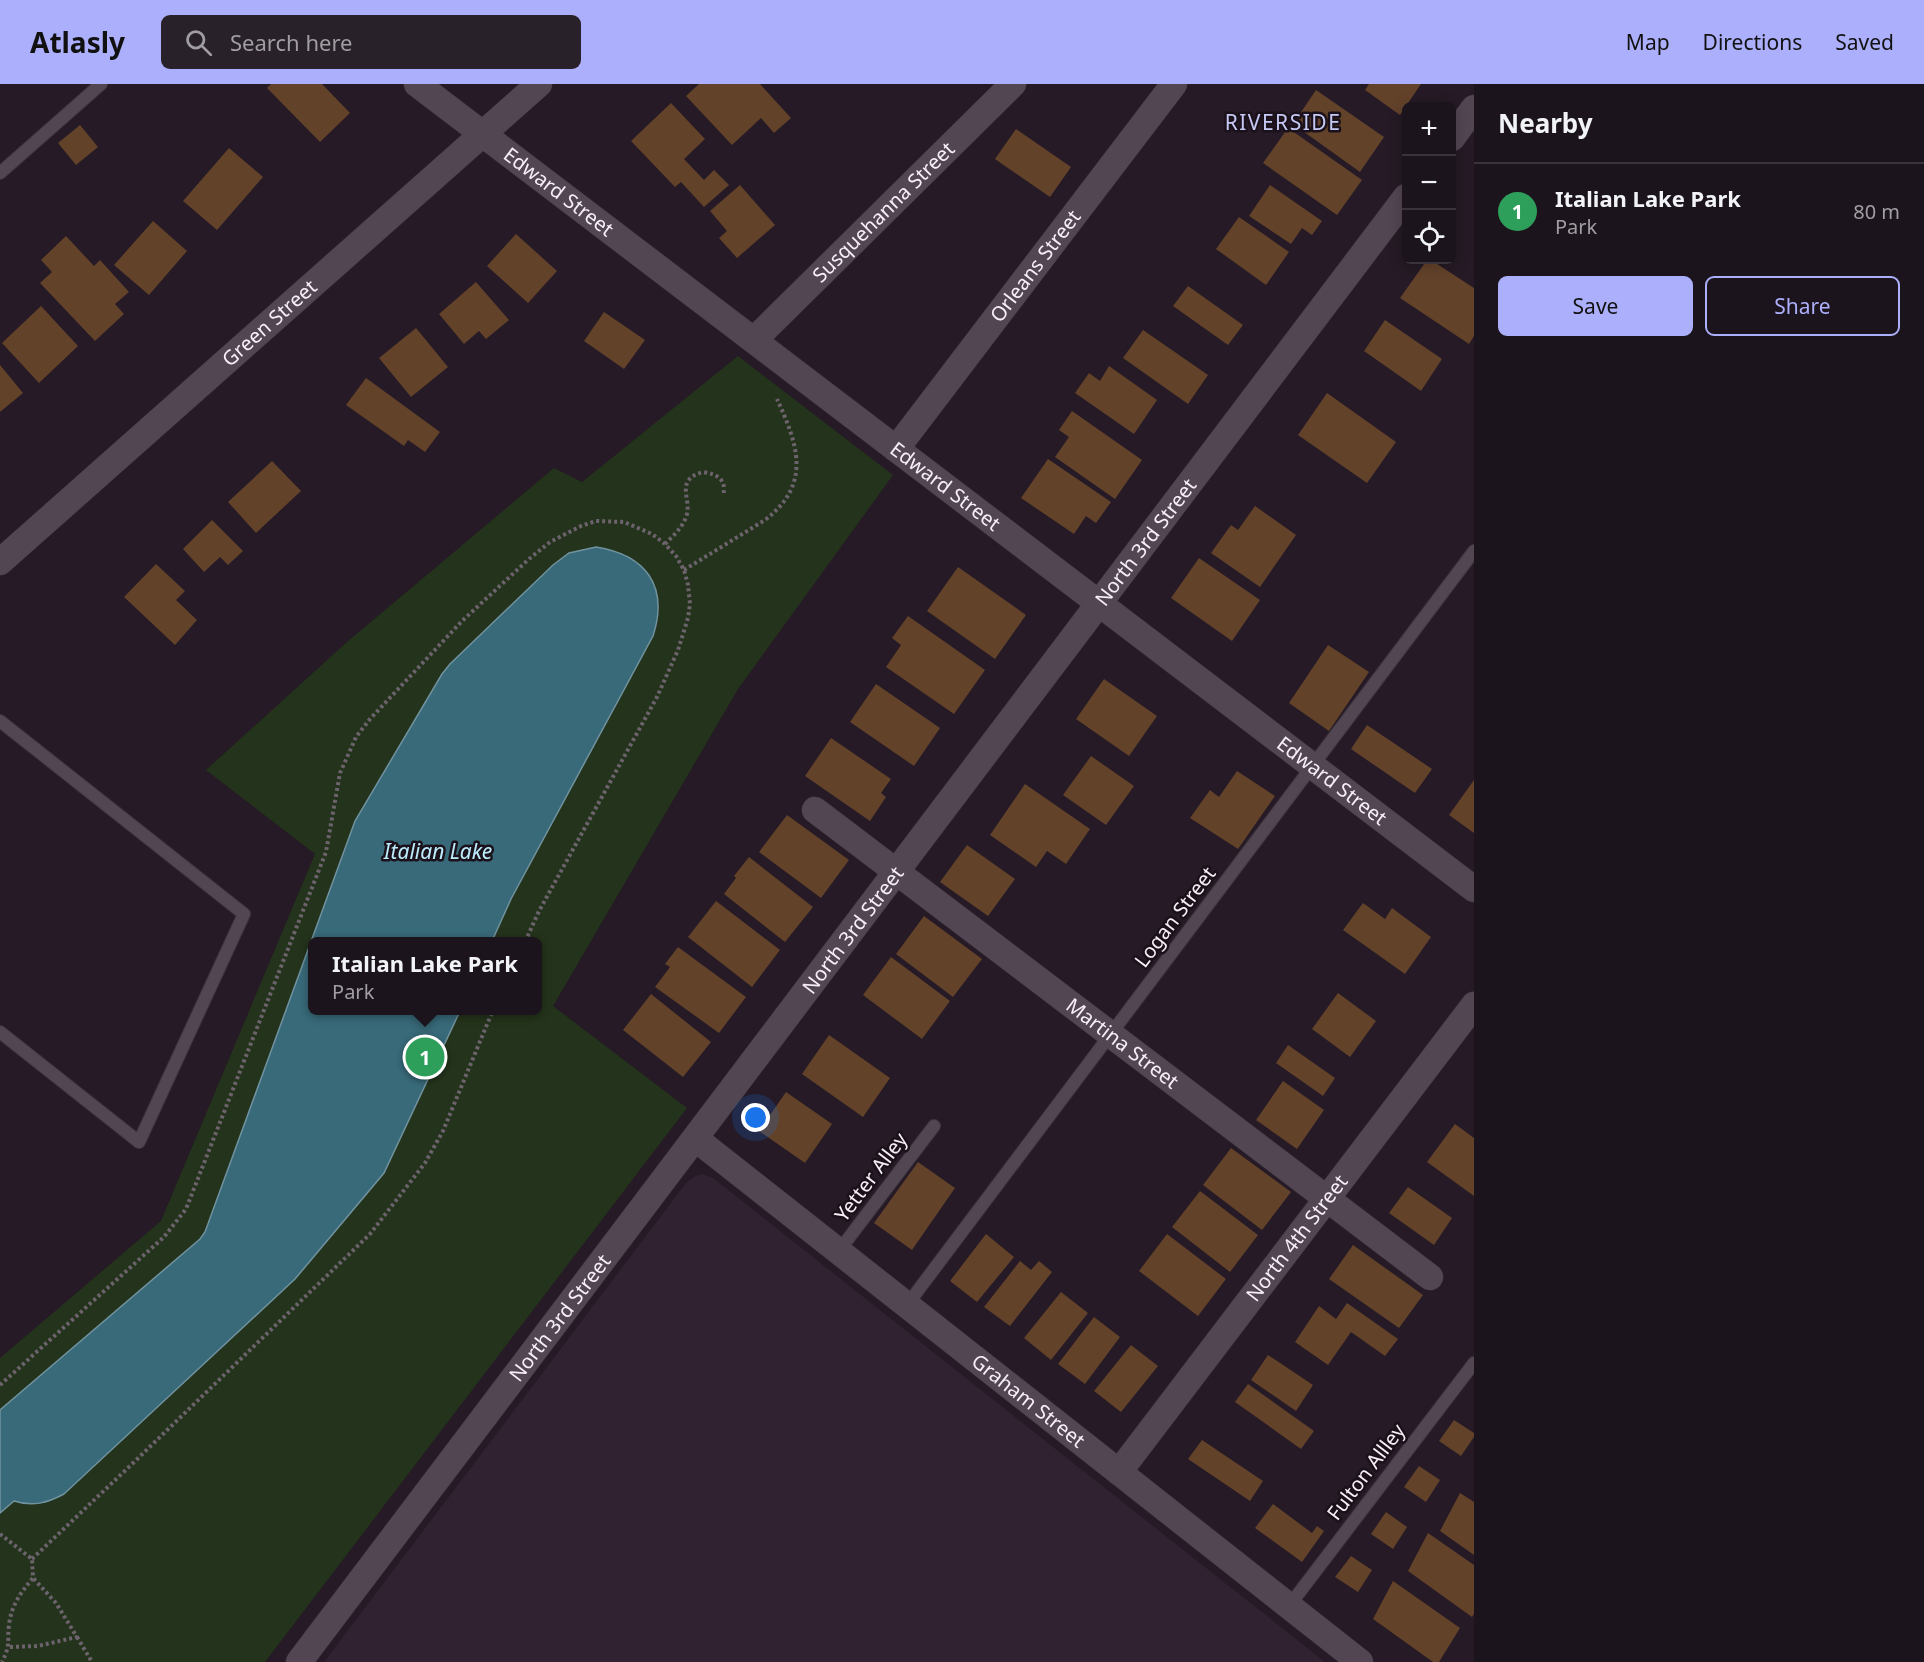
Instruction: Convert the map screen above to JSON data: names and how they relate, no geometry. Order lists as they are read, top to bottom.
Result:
{
  "streets": {
    "street": [
      "Edward Street",
      "Susquehanna Street",
      "Orleans Street",
      "Green Street",
      "North 3rd Street",
      "Martina Street",
      "North 4th Street",
      "Graham Street"
    ],
    "lane": ["Logan Street", "Yetter Alley", "Fulton Allley"]
  },
  "crossings": [
    ["Edward Street", "Susquehanna Street"],
    ["Edward Street", "Orleans Street"],
    ["Edward Street", "Green Street"],
    ["Edward Street", "North 3rd Street"],
    ["Edward Street", "Logan Street"],
    ["North 3rd Street", "Martina Street"],
    ["North 3rd Street", "Graham Street"],
    ["Logan Street", "Martina Street"],
    ["Logan Street", "Graham Street"],
    ["Martina Street", "North 4th Street"],
    ["Yetter Alley", "Graham Street"],
    ["North 4th Street", "Graham Street"],
    ["Graham Street", "Fulton Allley"]
  ],
  "districts": ["RIVERSIDE"],
  "water": ["Italian Lake"],
  "page": {
    "header": "Atlasly",
    "search": "Search here",
    "nav": ["Map", "Directions", "Saved"],
    "heading": "Nearby",
    "map_buttons": ["+", "−"],
    "list": [
      {
        "mark": "1",
        "name": "Italian Lake Park",
        "note": "Park",
        "value": "80 m"
      }
    ],
    "buttons": ["Save", "Share"],
    "popup": ["Italian Lake Park", "Park"],
    "pins": "1"
  }
}
